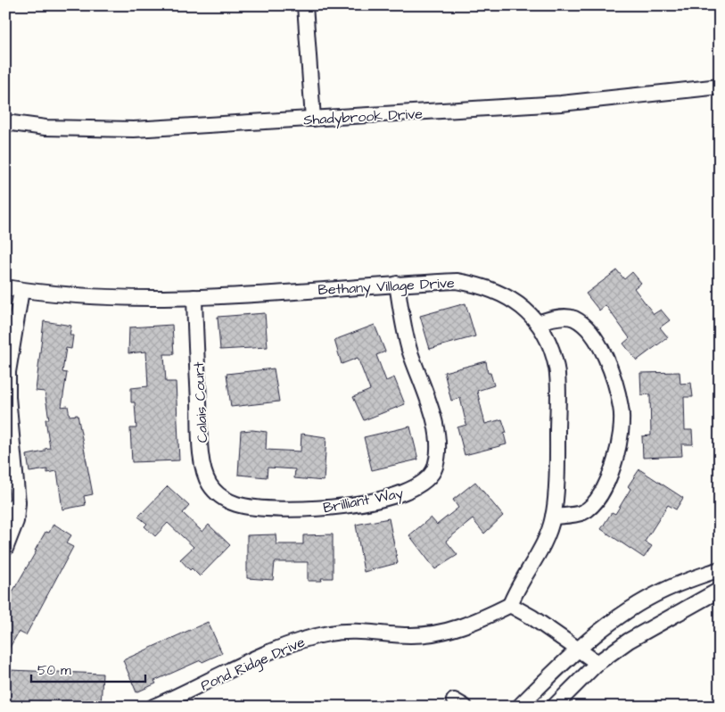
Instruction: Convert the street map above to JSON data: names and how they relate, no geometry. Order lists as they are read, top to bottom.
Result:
{
  "streets": {
    "street": [
      "Shadybrook Drive",
      "Bethany Village Drive",
      "Calais Court",
      "Brilliant Way",
      "Pond Ridge Drive"
    ]
  },
  "crossings": [
    ["Bethany Village Drive", "Calais Court"],
    ["Bethany Village Drive", "Brilliant Way"],
    ["Bethany Village Drive", "Pond Ridge Drive"],
    ["Calais Court", "Brilliant Way"]
  ],
  "scale_bar": "50 m"
}
